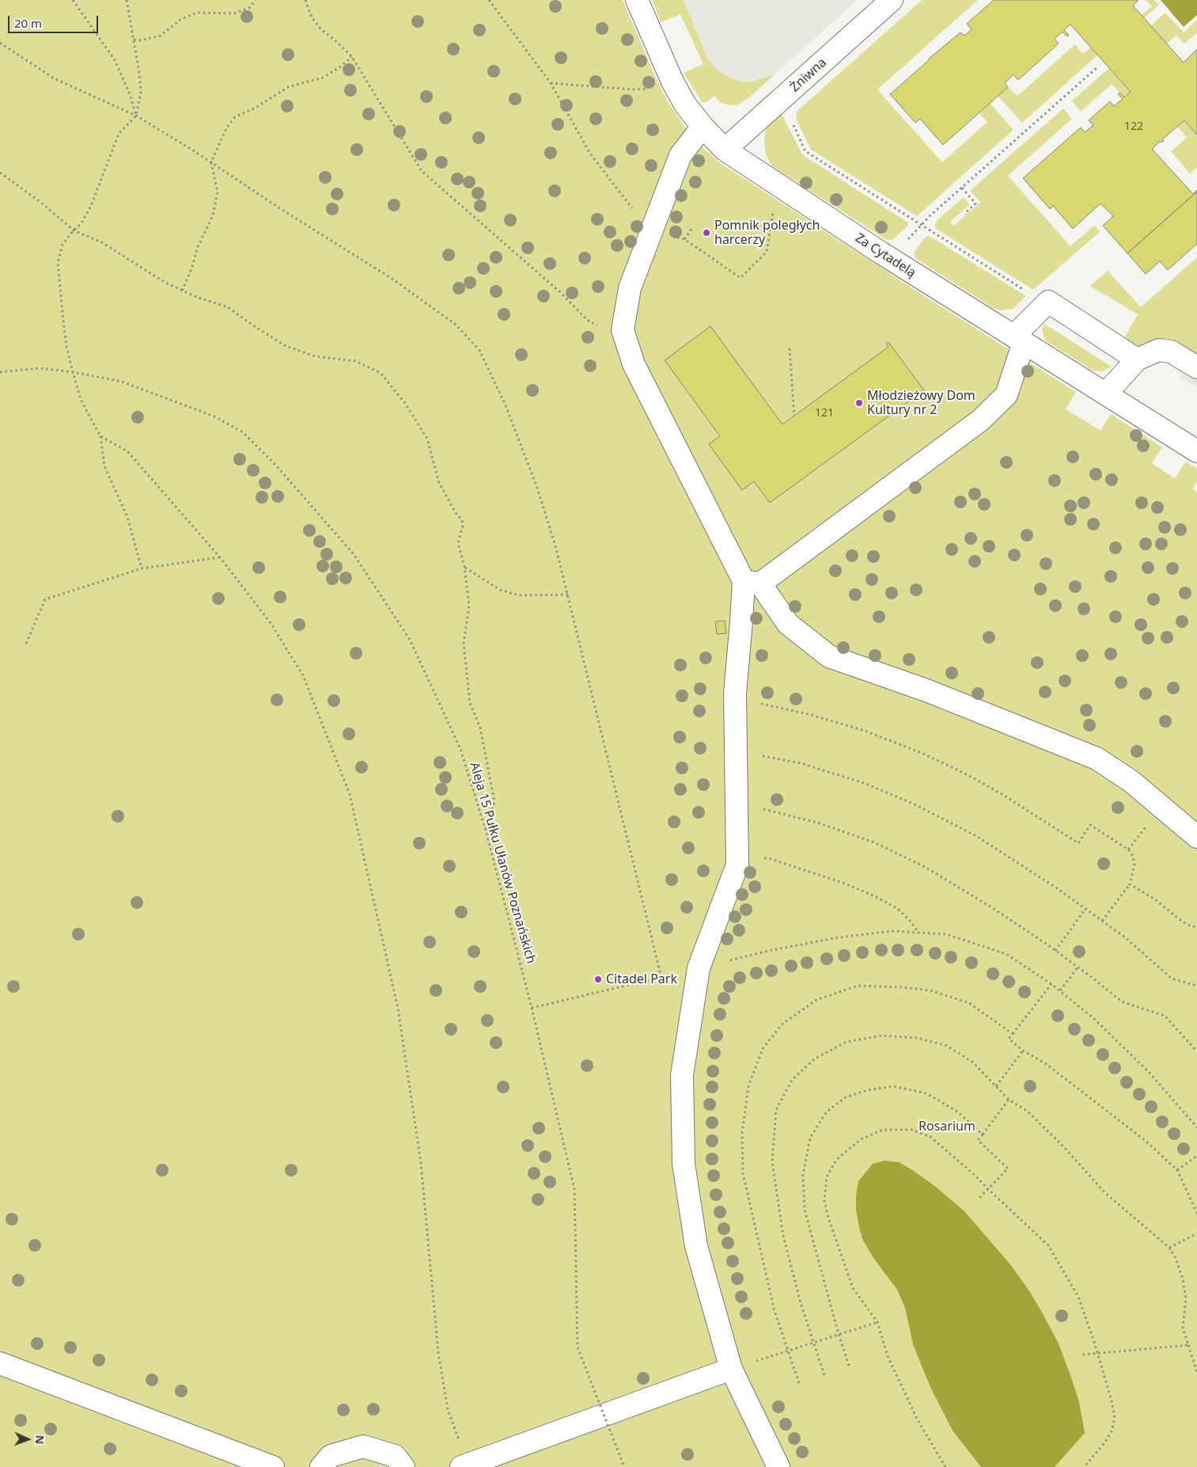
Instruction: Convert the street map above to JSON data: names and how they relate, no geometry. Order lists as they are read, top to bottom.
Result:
{
  "streets": {
    "street": ["Żniwna", "Za Cytadelą"],
    "path": ["Aleja 15 Pułku Ułanów Poznańskich"]
  },
  "crossings": [
    ["Żniwna", "Za Cytadelą"]
  ],
  "parks": ["Rosarium"],
  "places": ["Pomnik poległych harcerzy", "Młodzieżowy Dom Kultury nr 2", "Citadel Park"],
  "house_numbers": ["122", "121"],
  "scale_bar": "20 m",
  "north": "right"
}
